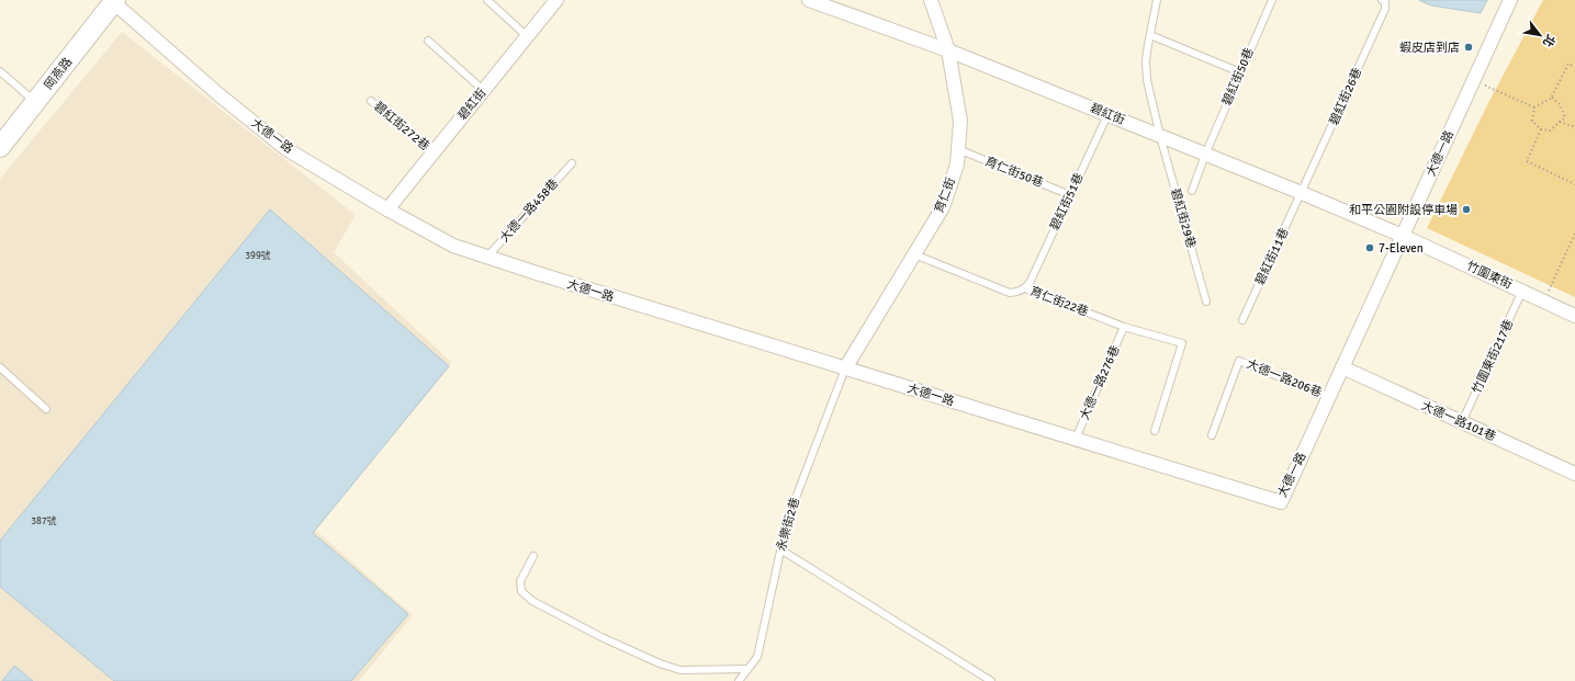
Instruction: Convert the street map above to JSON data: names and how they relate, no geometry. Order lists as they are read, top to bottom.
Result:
{
  "streets": {
    "street": [
      "岡燕路",
      "碧紅街",
      "大德一路",
      "育仁街",
      "竹圍東街",
      "大德一路101巷"
    ],
    "lane": [
      "碧紅街50巷",
      "碧紅街26巷",
      "碧紅街272巷",
      "育仁街50巷",
      "碧紅街51巷",
      "大德一路458巷",
      "碧紅街29巷",
      "碧紅街11巷",
      "育仁街22巷",
      "竹圍東街217巷",
      "大德一路206巷",
      "大德一路276巷",
      "永樂街2巷"
    ]
  },
  "crossings": [
    ["岡燕路", "大德一路"],
    ["碧紅街50巷", "碧紅街"],
    ["碧紅街26巷", "碧紅街"],
    ["碧紅街26巷", "碧紅街11巷"],
    ["碧紅街", "碧紅街272巷"],
    ["碧紅街", "大德一路"],
    ["碧紅街", "育仁街"],
    ["碧紅街", "碧紅街51巷"],
    ["碧紅街", "碧紅街29巷"],
    ["碧紅街", "碧紅街11巷"],
    ["碧紅街", "竹圍東街"],
    ["大德一路", "育仁街"],
    ["大德一路", "大德一路458巷"],
    ["大德一路", "竹圍東街"],
    ["大德一路", "大德一路206巷"],
    ["大德一路", "大德一路276巷"],
    ["大德一路", "大德一路101巷"],
    ["大德一路", "永樂街2巷"],
    ["育仁街50巷", "育仁街"],
    ["育仁街50巷", "碧紅街51巷"],
    ["育仁街", "育仁街22巷"],
    ["育仁街", "永樂街2巷"],
    ["碧紅街51巷", "育仁街22巷"],
    ["竹圍東街", "竹圍東街217巷"],
    ["育仁街22巷", "大德一路276巷"],
    ["竹圍東街217巷", "大德一路101巷"]
  ],
  "places": ["蝦皮店到店", "和平公園附設停車場", "7-Eleven"],
  "house_numbers": ["399號", "387號"],
  "north": "bottom right"
}
